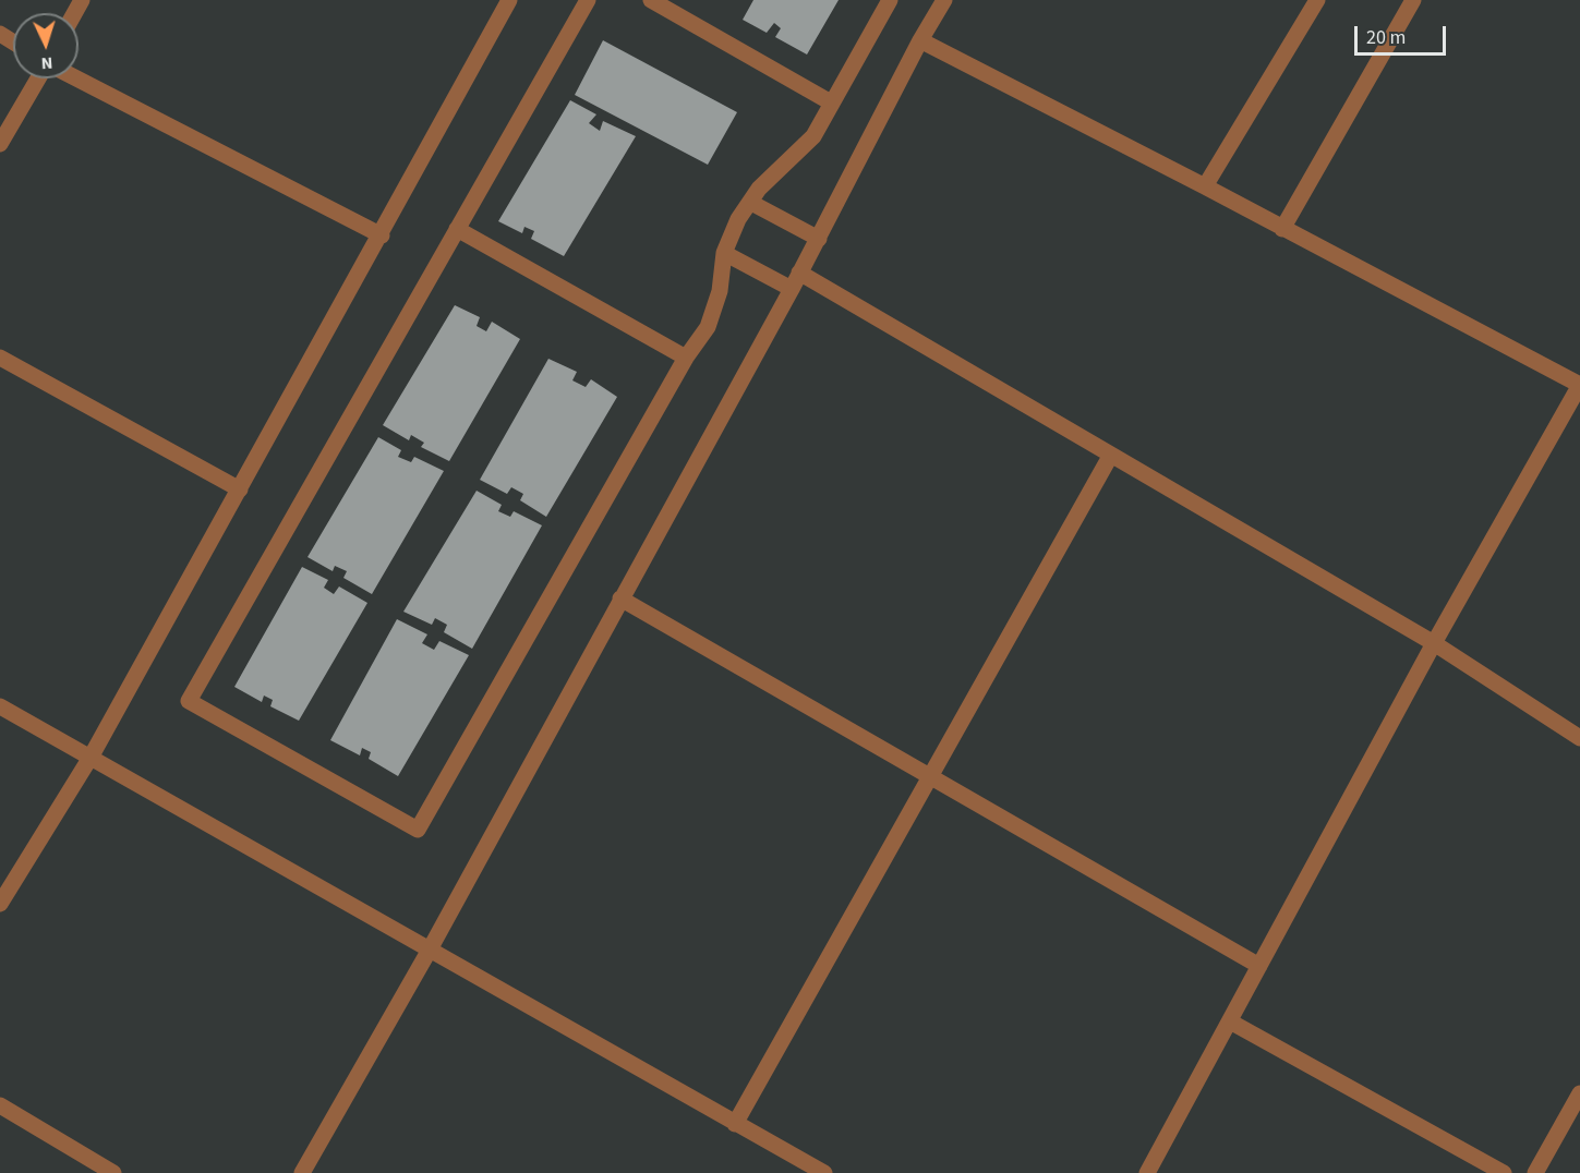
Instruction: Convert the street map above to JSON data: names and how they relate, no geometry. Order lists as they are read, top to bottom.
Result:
{
  "scale_bar": "20 m",
  "north": "bottom"
}
